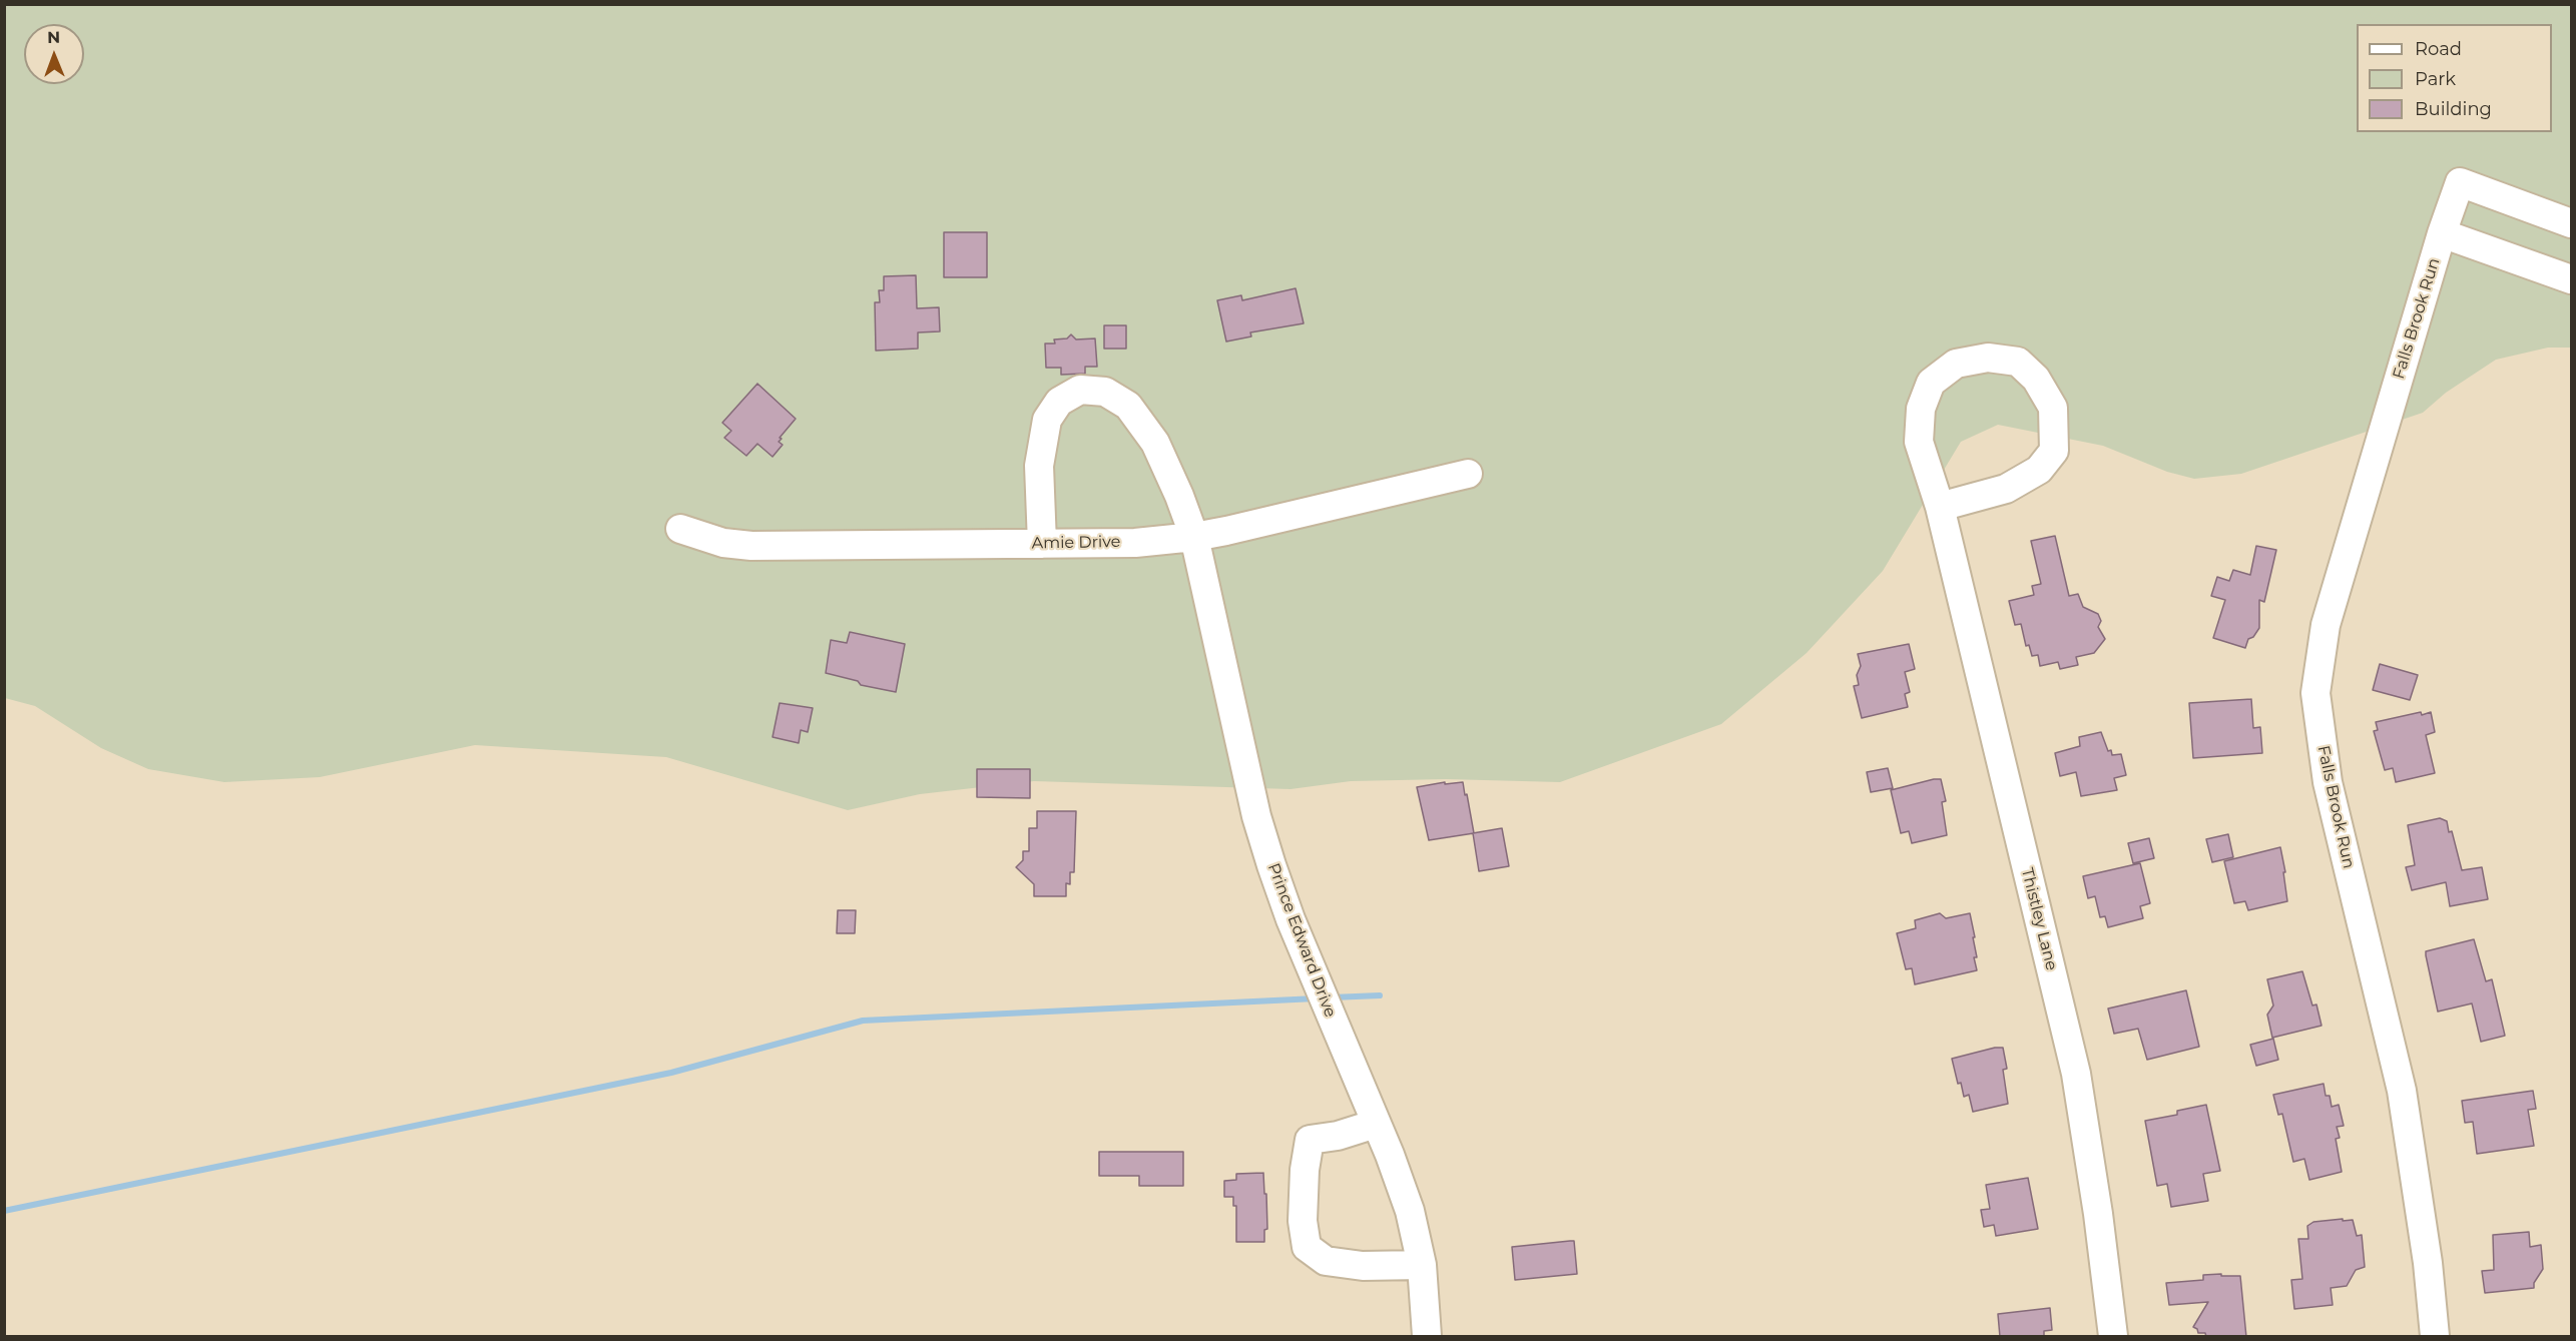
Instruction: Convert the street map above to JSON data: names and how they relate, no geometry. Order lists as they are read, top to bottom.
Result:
{
  "streets": {
    "street": [
      "Falls Brook Run",
      "Amie Drive",
      "Thistley Lane",
      "Prince Edward Drive"
    ]
  },
  "crossings": [
    ["Amie Drive", "Prince Edward Drive"]
  ],
  "legend": ["Road", "Park", "Building"],
  "north": "top"
}
